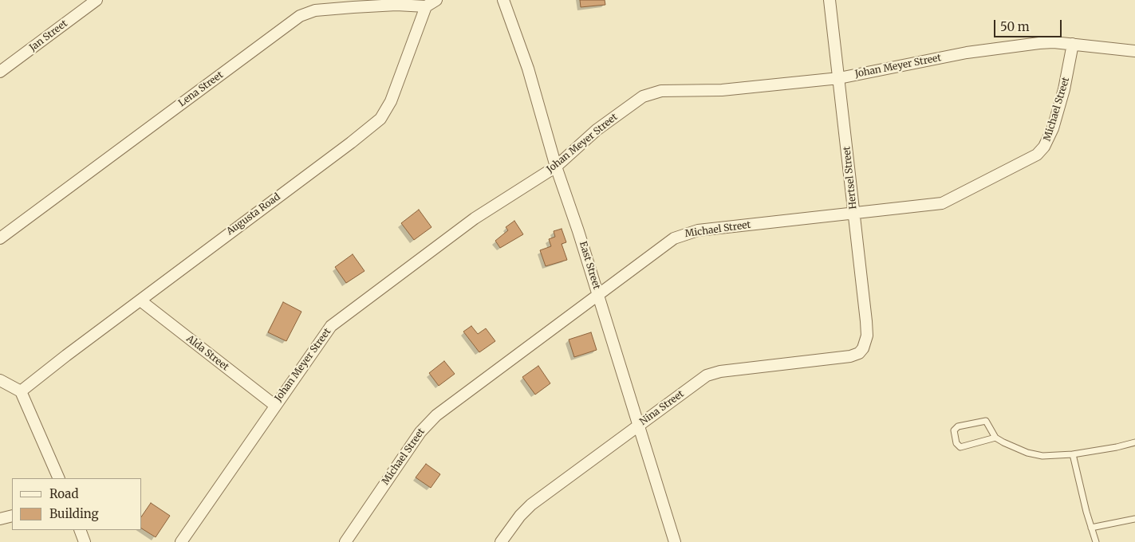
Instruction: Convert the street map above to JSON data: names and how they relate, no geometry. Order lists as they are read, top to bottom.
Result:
{
  "streets": {
    "street": [
      "Jan Street",
      "Johan Meyer Street",
      "Lena Street",
      "Michael Street",
      "Hertsel Street",
      "Augusta Road",
      "East Street",
      "Alda Street",
      "Nina Street"
    ]
  },
  "crossings": [
    ["Johan Meyer Street", "Michael Street"],
    ["Johan Meyer Street", "Hertsel Street"],
    ["Johan Meyer Street", "East Street"],
    ["Johan Meyer Street", "Alda Street"],
    ["Lena Street", "Augusta Road"],
    ["Michael Street", "Hertsel Street"],
    ["Michael Street", "East Street"],
    ["Hertsel Street", "Nina Street"],
    ["Augusta Road", "Alda Street"],
    ["East Street", "Nina Street"]
  ],
  "legend": ["Road", "Building"],
  "scale_bar": "50 m"
}
